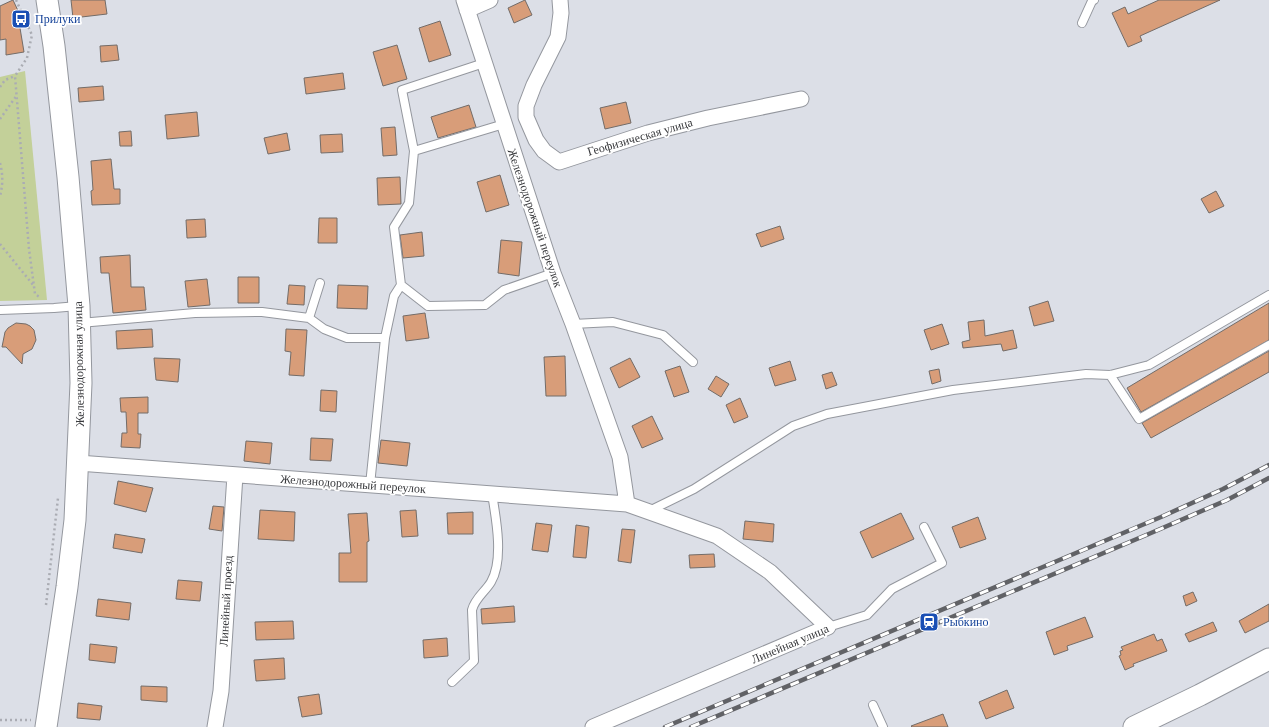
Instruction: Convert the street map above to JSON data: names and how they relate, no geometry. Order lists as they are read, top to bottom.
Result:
{
  "streets": {
    "street": [
      "Геофизическая улица",
      "Железнодорожный переулок",
      "Железнодорожная улица",
      "Линейный проезд",
      "Линейная улица"
    ]
  },
  "crossings": [
    ["Железнодорожный переулок", "Железнодорожная улица"],
    ["Железнодорожный переулок", "Линейный проезд"],
    ["Железнодорожный переулок", "Линейная улица"]
  ],
  "places": {
    "bus stop": ["Прилуки"],
    "station": ["Рыбкино"]
  }
}
